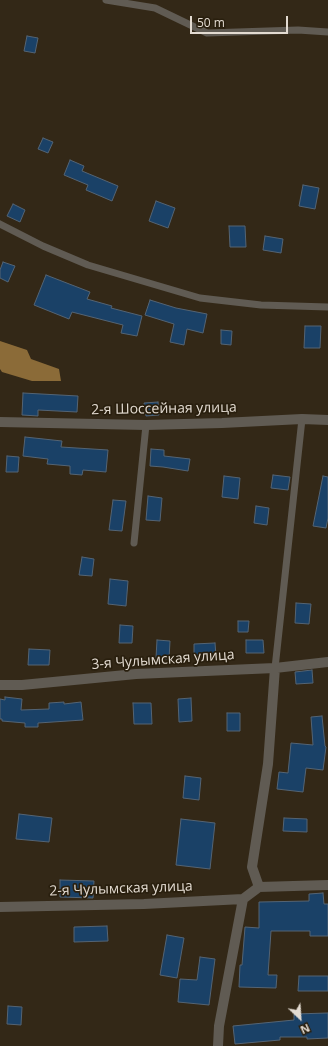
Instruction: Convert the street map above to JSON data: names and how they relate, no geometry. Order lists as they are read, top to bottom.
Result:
{
  "streets": {
    "street": ["2-я Шоссейная улица", "3-я Чулымская улица", "2-я Чулымская улица"]
  },
  "scale_bar": "50 m",
  "north": "bottom right"
}
